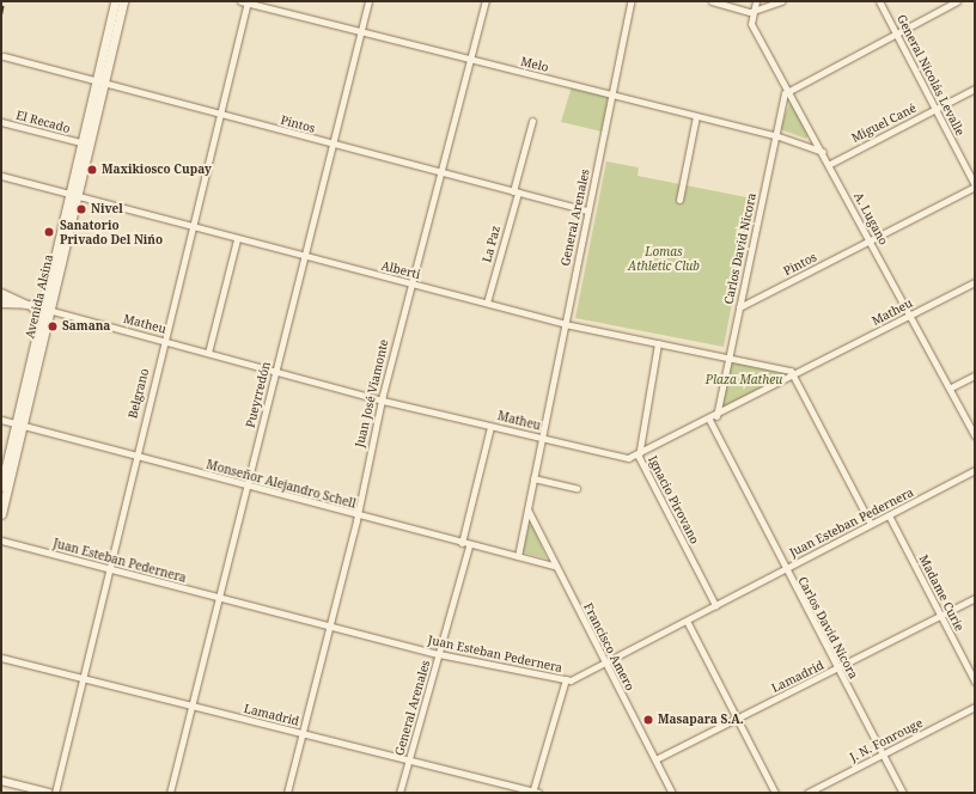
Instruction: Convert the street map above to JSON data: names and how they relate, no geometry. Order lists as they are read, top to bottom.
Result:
{
  "streets": {
    "main road": ["Avenida Alsina"],
    "street": [
      "Melo",
      "General Nicolás Levalle",
      "El Recado",
      "Miguel Cané",
      "Pintos",
      "General Arenales",
      "A. Lugano",
      "La Paz",
      "Carlos David Nicora",
      "Alberti",
      "Matheu",
      "Belgrano",
      "Juan José Viamonte",
      "Pueyrredón",
      "Monseñor Alejandro Schell",
      "Ignacio Pirovano",
      "Juan Esteban Pedernera",
      "Madame Curie",
      "Francisco Amero",
      "Lamadrid",
      "J. N. Fonrouge"
    ]
  },
  "crossings": [
    ["Melo", "General Arenales"],
    ["Melo", "A. Lugano"],
    ["Melo", "Carlos David Nicora"],
    ["Melo", "Belgrano"],
    ["Melo", "Juan José Viamonte"],
    ["Melo", "Pueyrredón"],
    ["General Nicolás Levalle", "Miguel Cané"],
    ["General Nicolás Levalle", "Pintos"],
    ["El Recado", "Avenida Alsina"],
    ["Miguel Cané", "A. Lugano"],
    ["Pintos", "General Arenales"],
    ["Pintos", "A. Lugano"],
    ["Pintos", "La Paz"],
    ["Pintos", "Carlos David Nicora"],
    ["Pintos", "Avenida Alsina"],
    ["Pintos", "Belgrano"],
    ["Pintos", "Juan José Viamonte"],
    ["Pintos", "Pueyrredón"],
    ["General Arenales", "Alberti"],
    ["General Arenales", "Matheu"],
    ["General Arenales", "Monseñor Alejandro Schell"],
    ["General Arenales", "Juan Esteban Pedernera"],
    ["General Arenales", "Lamadrid"],
    ["A. Lugano", "Carlos David Nicora"],
    ["A. Lugano", "Matheu"],
    ["La Paz", "Alberti"],
    ["Carlos David Nicora", "Alberti"],
    ["Carlos David Nicora", "Matheu"],
    ["Carlos David Nicora", "Juan Esteban Pedernera"],
    ["Carlos David Nicora", "Lamadrid"],
    ["Carlos David Nicora", "J. N. Fonrouge"],
    ["Alberti", "Avenida Alsina"],
    ["Alberti", "Matheu"],
    ["Alberti", "Belgrano"],
    ["Alberti", "Juan José Viamonte"],
    ["Alberti", "Pueyrredón"],
    ["Alberti", "Ignacio Pirovano"],
    ["Avenida Alsina", "Matheu"],
    ["Avenida Alsina", "Monseñor Alejandro Schell"],
    ["Matheu", "Belgrano"],
    ["Matheu", "Juan José Viamonte"],
    ["Matheu", "Pueyrredón"],
    ["Matheu", "Ignacio Pirovano"],
    ["Belgrano", "Monseñor Alejandro Schell"],
    ["Belgrano", "Juan Esteban Pedernera"],
    ["Belgrano", "Lamadrid"],
    ["Juan José Viamonte", "Monseñor Alejandro Schell"],
    ["Juan José Viamonte", "Juan Esteban Pedernera"],
    ["Juan José Viamonte", "Lamadrid"],
    ["Pueyrredón", "Monseñor Alejandro Schell"],
    ["Pueyrredón", "Juan Esteban Pedernera"],
    ["Pueyrredón", "Lamadrid"],
    ["Monseñor Alejandro Schell", "Francisco Amero"],
    ["Ignacio Pirovano", "Juan Esteban Pedernera"],
    ["Juan Esteban Pedernera", "Madame Curie"],
    ["Juan Esteban Pedernera", "Francisco Amero"],
    ["Madame Curie", "Lamadrid"],
    ["Francisco Amero", "Lamadrid"]
  ],
  "parks": ["Lomas Athletic Club", "Plaza Matheu"],
  "places": [
    "Maxikiosco Cupay",
    "Nivel",
    "Sanatorio Privado Del Nińo",
    "Samana",
    "Masapara S.A."
  ]
}
